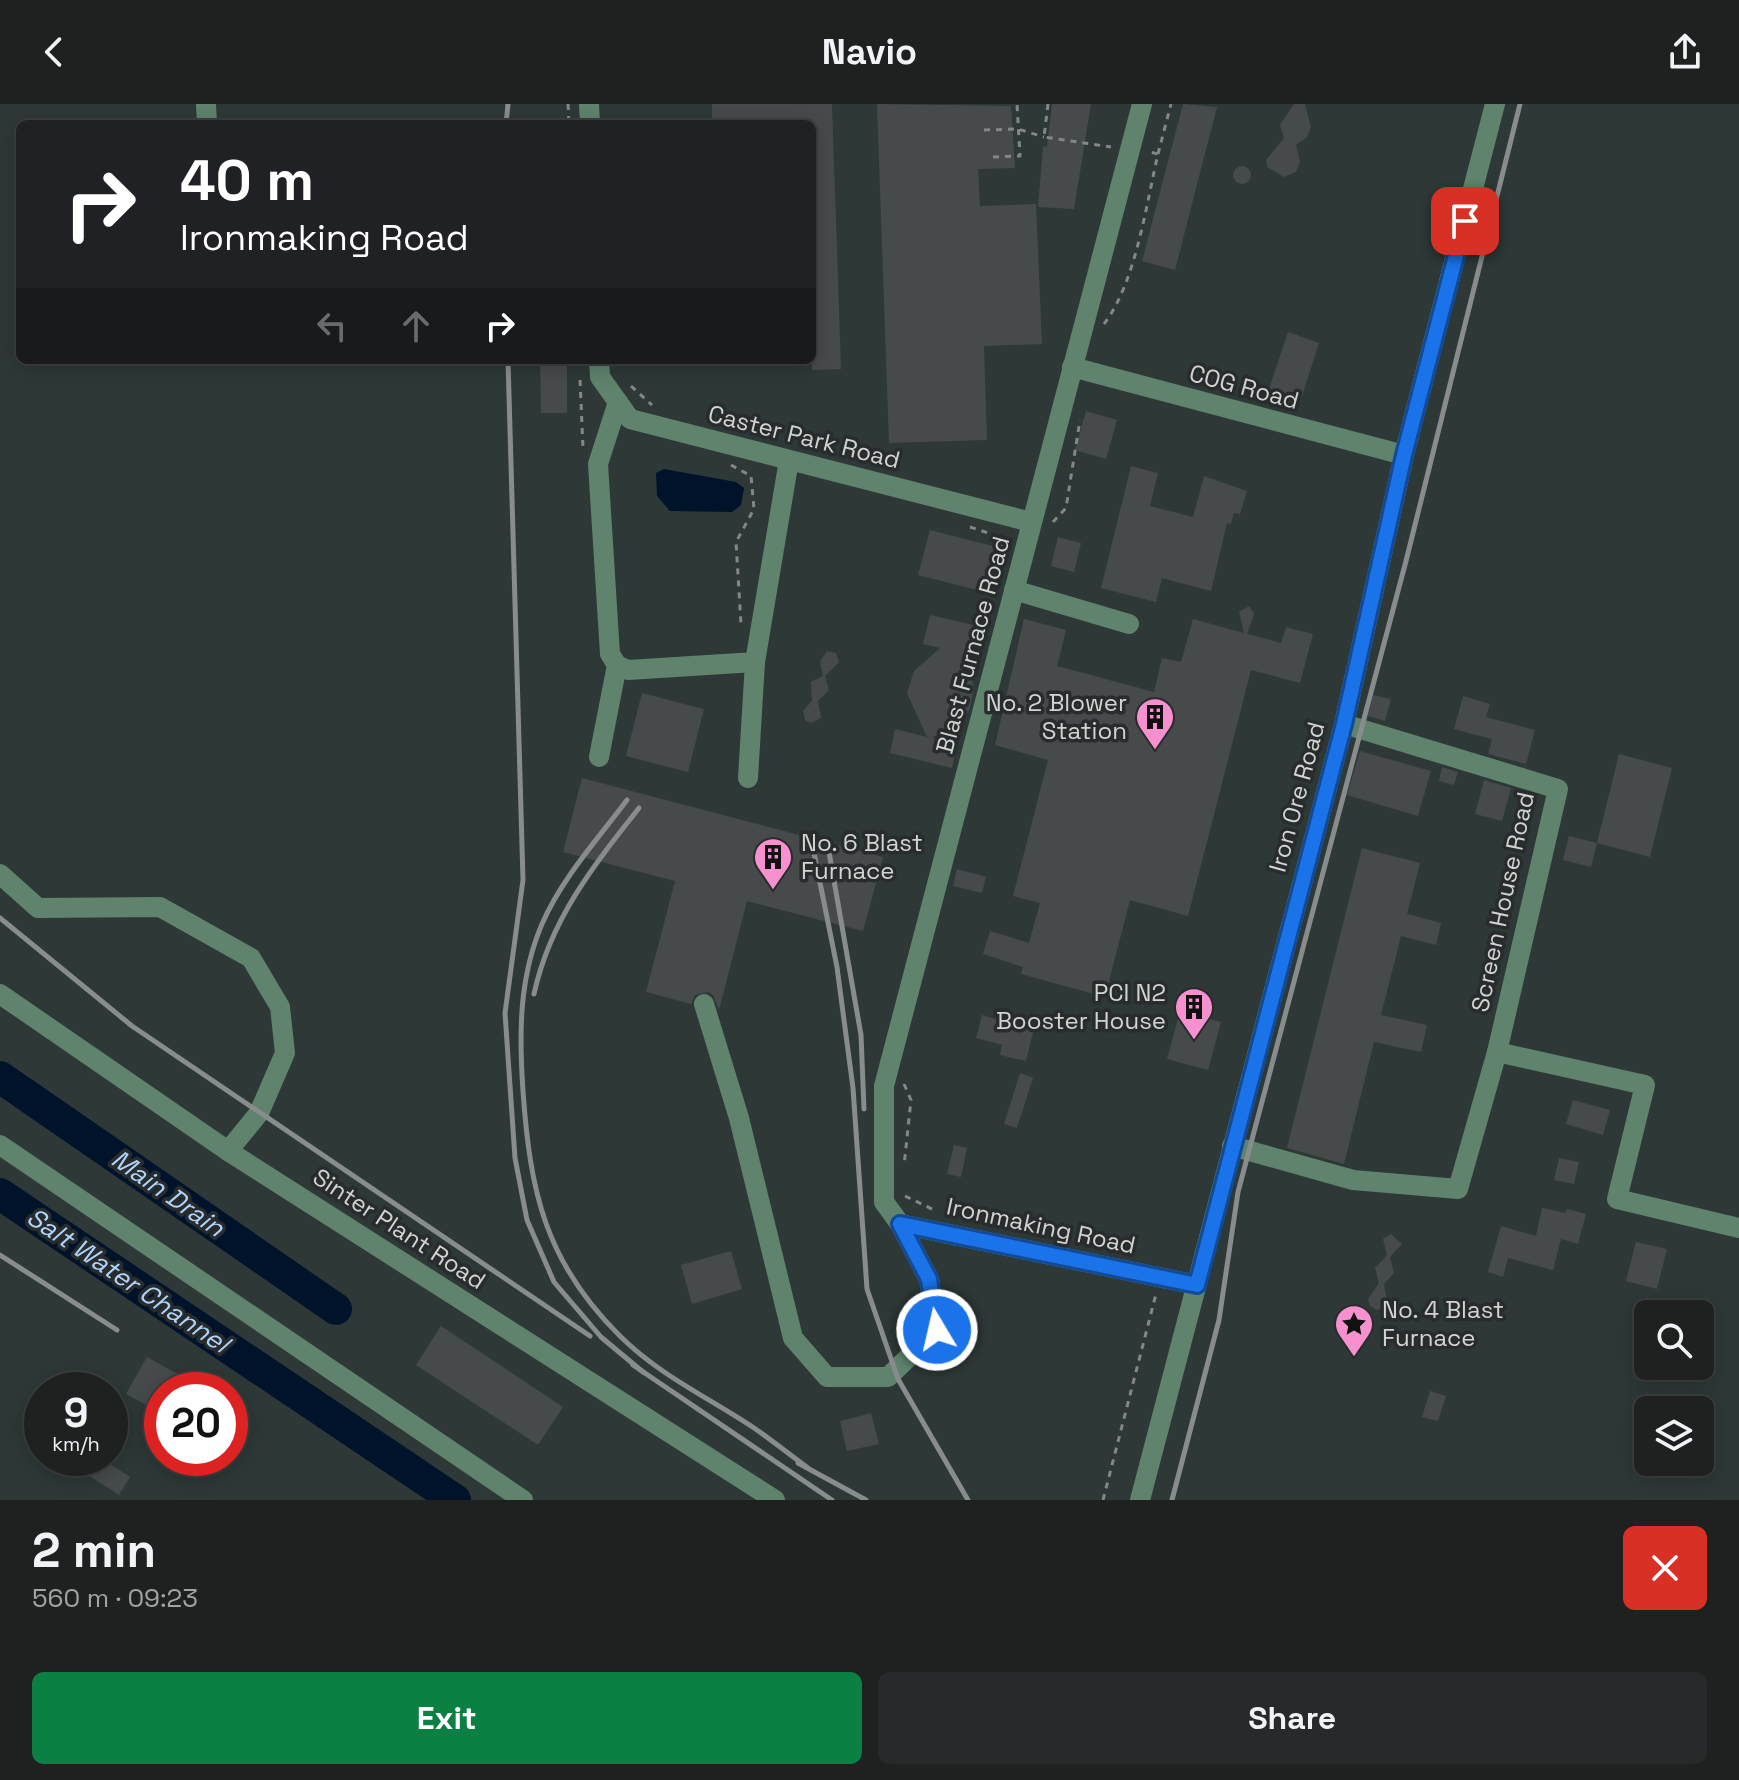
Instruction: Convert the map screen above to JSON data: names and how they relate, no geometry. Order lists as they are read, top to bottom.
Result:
{
  "streets": {
    "street": [
      "COG Road",
      "Caster Park Road",
      "Blast Furnace Road",
      "Iron Ore Road",
      "Screen House Road",
      "Ironmaking Road",
      "Sinter Plant Road"
    ]
  },
  "crossings": [
    ["COG Road", "Blast Furnace Road"],
    ["COG Road", "Iron Ore Road"],
    ["Caster Park Road", "Blast Furnace Road"],
    ["Blast Furnace Road", "Ironmaking Road"],
    ["Iron Ore Road", "Screen House Road"],
    ["Iron Ore Road", "Ironmaking Road"]
  ],
  "water": ["Main Drain", "Salt Water Channel"],
  "places": {
    "building": ["No. 2 Blower Station", "No. 6 Blast Furnace", "PCI N2 Booster House"],
    "place": ["No. 4 Blast Furnace"]
  },
  "page": {
    "header": "Navio",
    "turn": ["40 m", "Ironmaking Road"],
    "speed": "9 km/h",
    "limit": "20",
    "heading": ["2 min", "560 m · 09:23"],
    "buttons": ["Exit", "Share"]
  }
}
